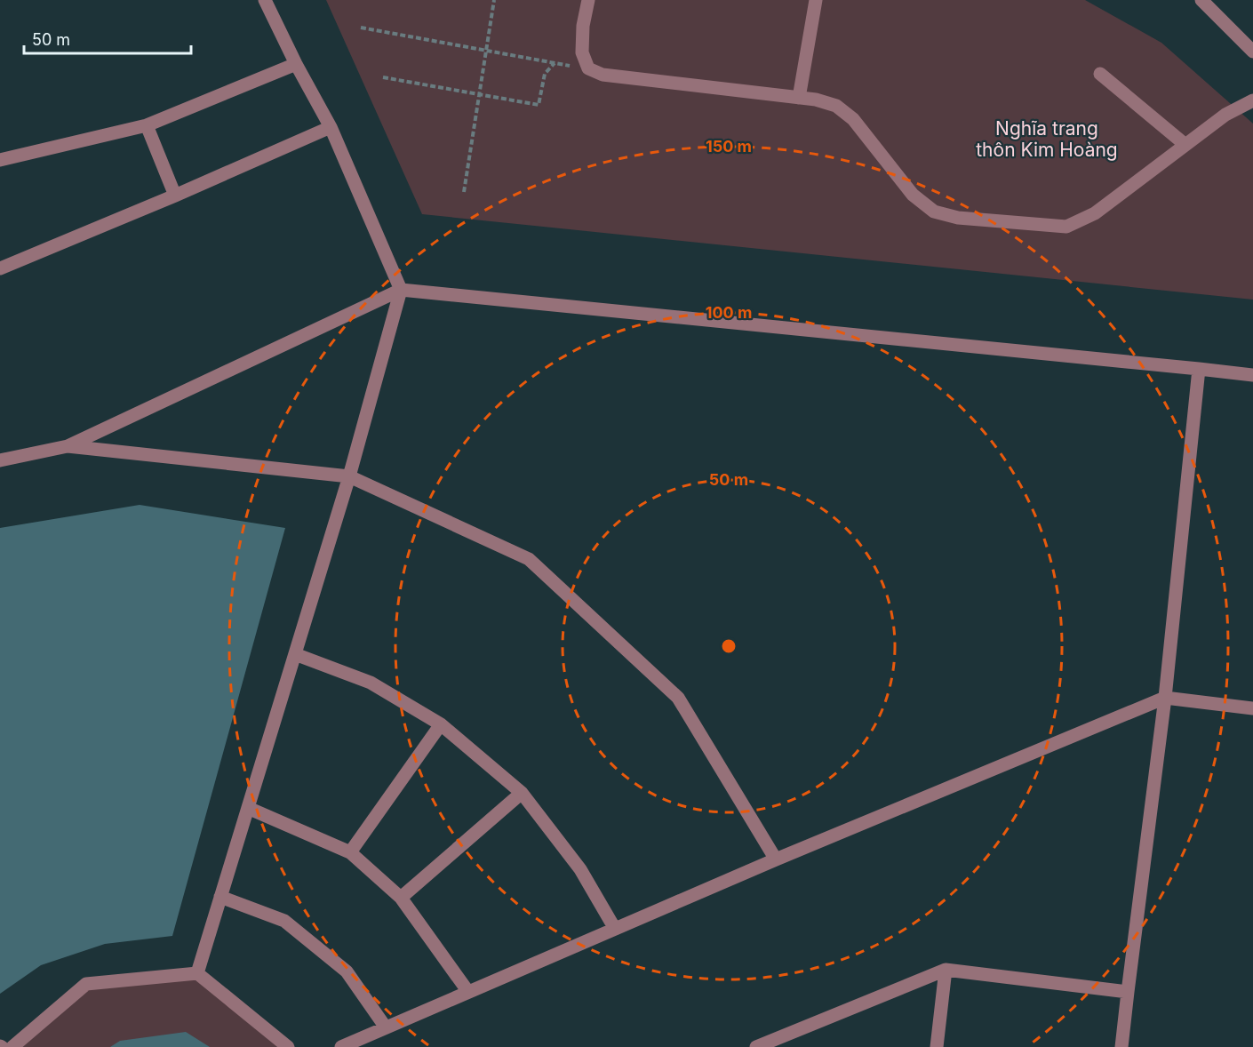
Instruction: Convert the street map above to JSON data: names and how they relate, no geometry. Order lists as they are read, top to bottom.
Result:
{
  "parks": ["Nghĩa trang thôn Kim Hoàng"],
  "scale_bar": "50 m",
  "rings": ["150 m", "100 m", "50 m"]
}
